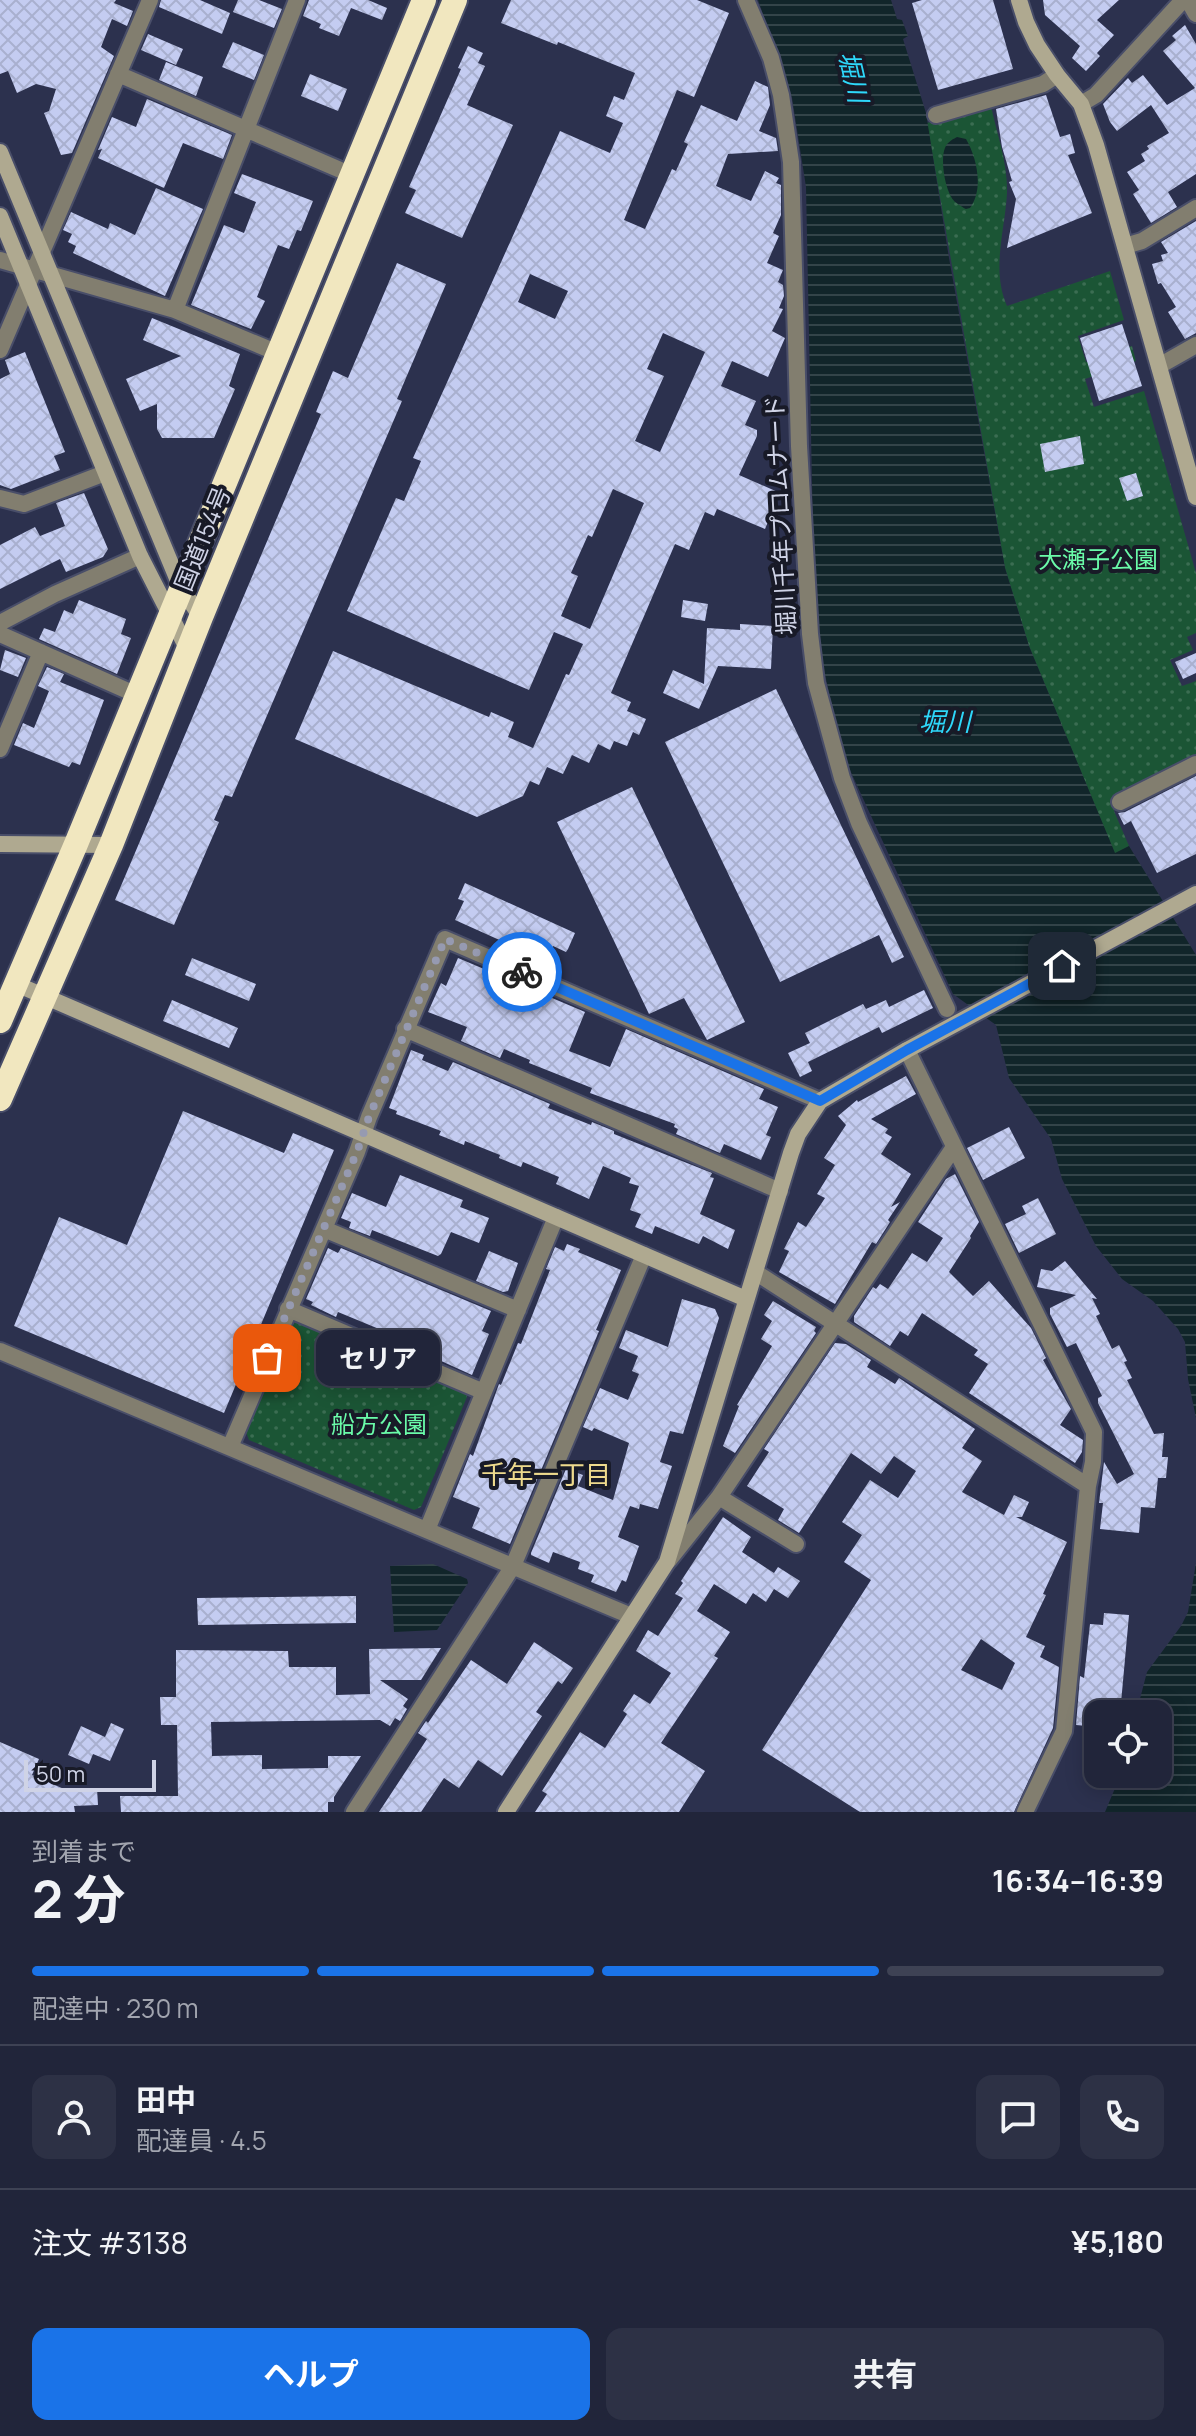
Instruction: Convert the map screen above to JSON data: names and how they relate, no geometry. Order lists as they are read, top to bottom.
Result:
{
  "streets": {
    "highway": ["国道154号"],
    "street": ["堀川千年プロムナード"]
  },
  "districts": ["千年一丁目"],
  "water": ["堀川"],
  "parks": ["大瀬子公園", "船方公園"],
  "places": ["セリア"],
  "scale_bar": "50 m",
  "page": {
    "bubble": "セリア",
    "scale": "50 m",
    "heading": ["2 分", "到着まで", "16:34–16:39"],
    "panel": [
      "田中",
      "配達員 · 4.5",
      "注文 #3138",
      "¥5,180"
    ],
    "bar": "配達中 · 230 m",
    "buttons": ["ヘルプ", "共有"]
  }
}
